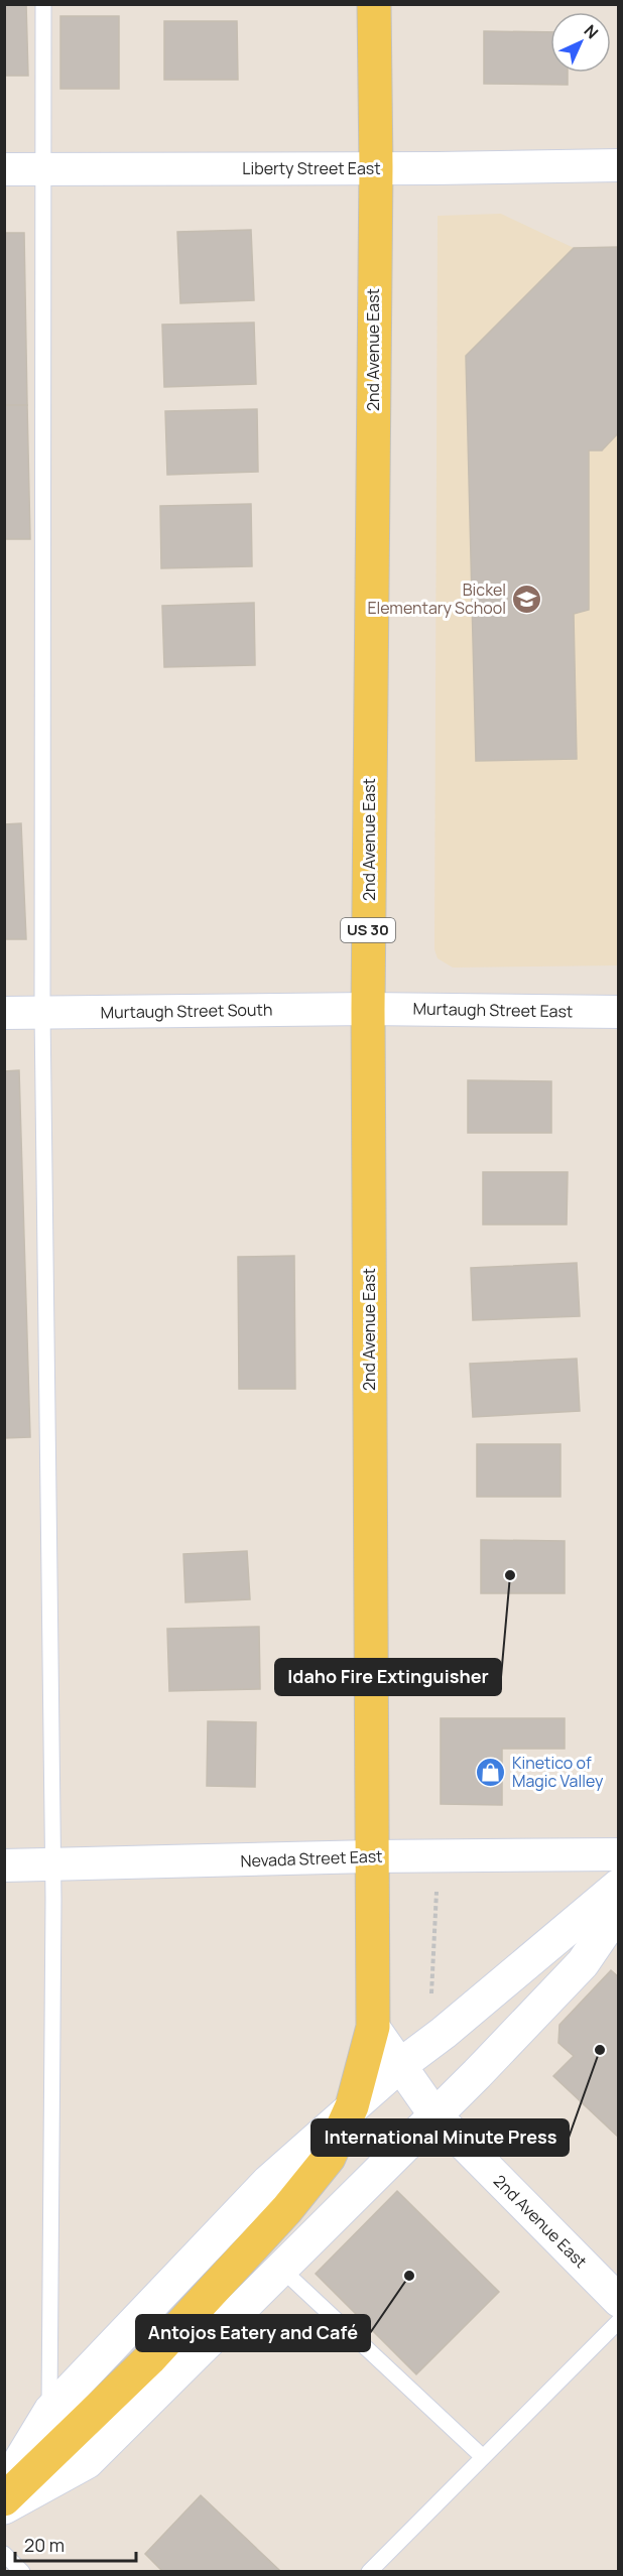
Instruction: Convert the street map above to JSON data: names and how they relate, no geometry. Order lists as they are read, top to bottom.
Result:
{
  "streets": {
    "main road": ["2nd Avenue East", "US 30"],
    "street": [
      "Liberty Street East",
      "Murtaugh Street East",
      "Murtaugh Street South",
      "Nevada Street East"
    ]
  },
  "crossings": [
    ["Liberty Street East", "2nd Avenue East"],
    ["2nd Avenue East", "Murtaugh Street East"],
    ["2nd Avenue East", "Murtaugh Street South"],
    ["2nd Avenue East", "Nevada Street East"],
    ["Murtaugh Street East", "Murtaugh Street South"]
  ],
  "places": {
    "school or university": ["Bickel Elementary School"],
    "other": ["Idaho Fire Extinguisher", "International Minute Press", "Antojos Eatery and Café"],
    "shop": ["Kinetico of Magic Valley"]
  },
  "scale_bar": "20 m",
  "north": "top right"
}
